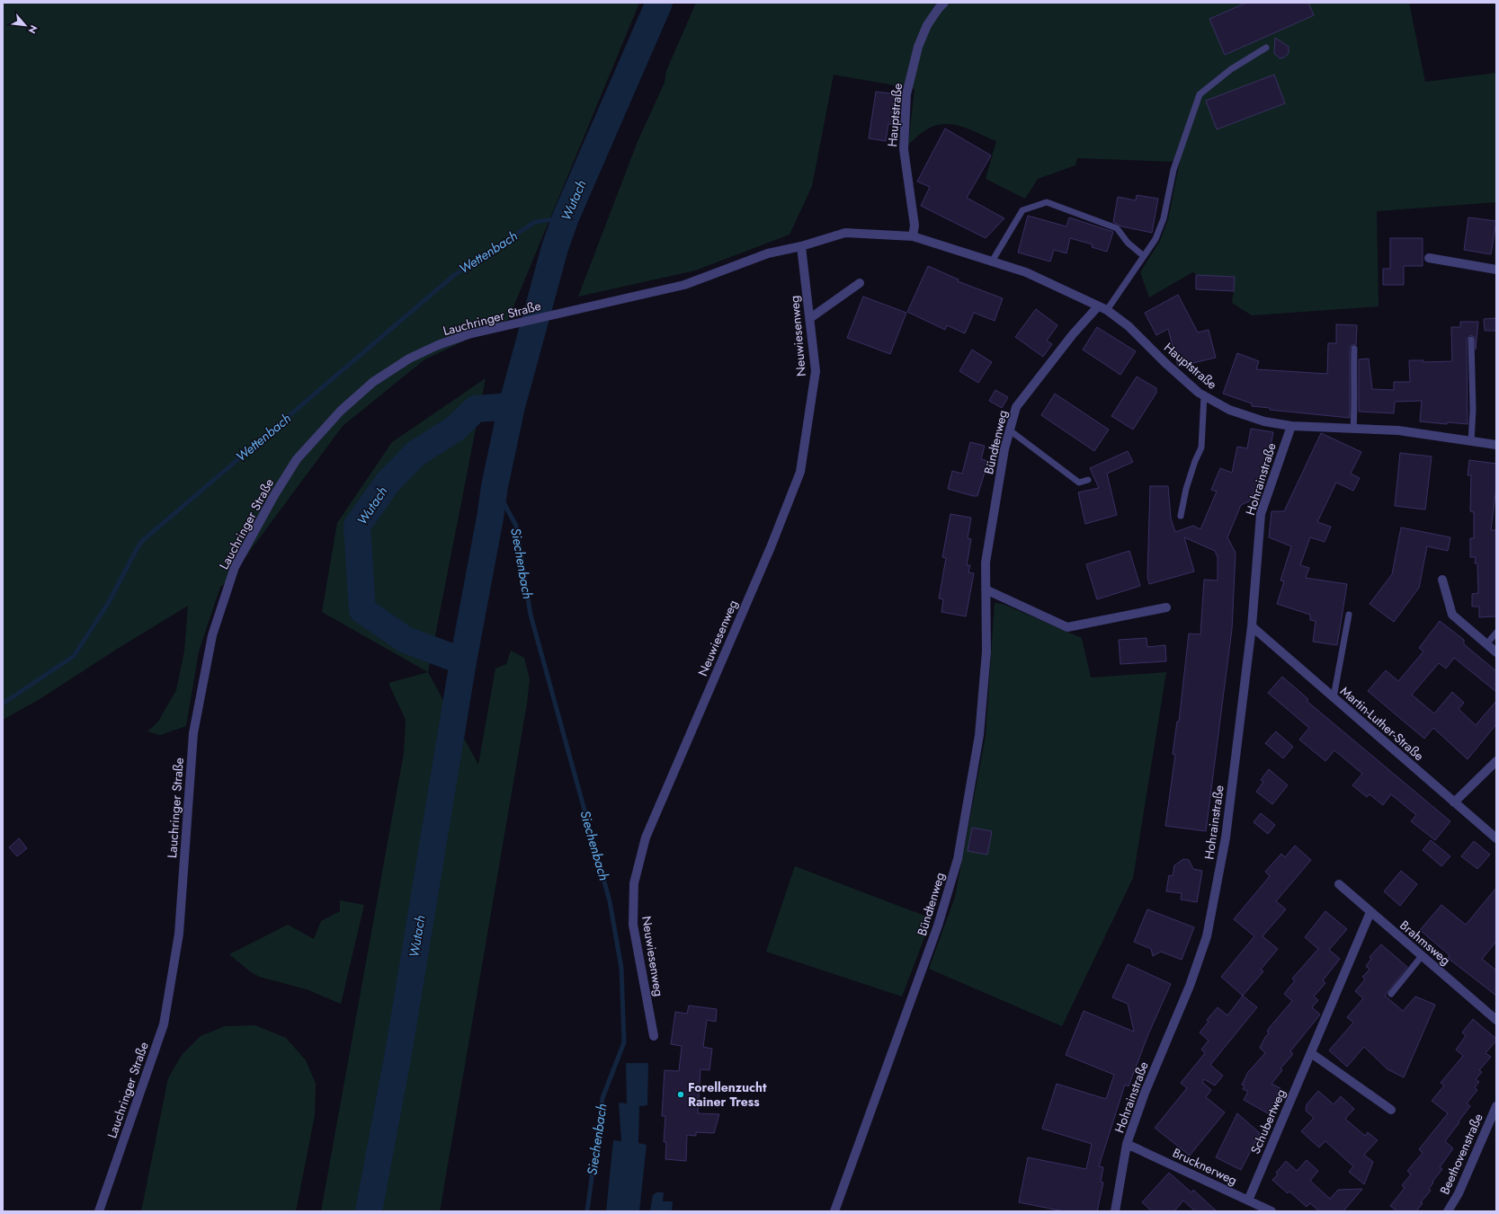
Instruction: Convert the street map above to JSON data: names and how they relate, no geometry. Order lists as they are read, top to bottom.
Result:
{
  "streets": {
    "street": [
      "Hauptstraße",
      "Lauchringer Straße",
      "Neuwiesenweg",
      "Bündtenweg",
      "Hohrainstraße",
      "Martin-Luther-Straße",
      "Brahmsweg",
      "Schubertweg",
      "Beethovenstraße",
      "Brucknerweg"
    ]
  },
  "crossings": [
    ["Hauptstraße", "Lauchringer Straße"],
    ["Hauptstraße", "Neuwiesenweg"],
    ["Hauptstraße", "Bündtenweg"],
    ["Hauptstraße", "Hohrainstraße"],
    ["Lauchringer Straße", "Neuwiesenweg"],
    ["Hohrainstraße", "Martin-Luther-Straße"],
    ["Hohrainstraße", "Brucknerweg"],
    ["Brahmsweg", "Schubertweg"],
    ["Schubertweg", "Brucknerweg"]
  ],
  "water": ["Wutach", "Wettenbach", "Siechenbach"],
  "places": ["Forellenzucht Rainer Tress"],
  "north": "bottom right"
}
